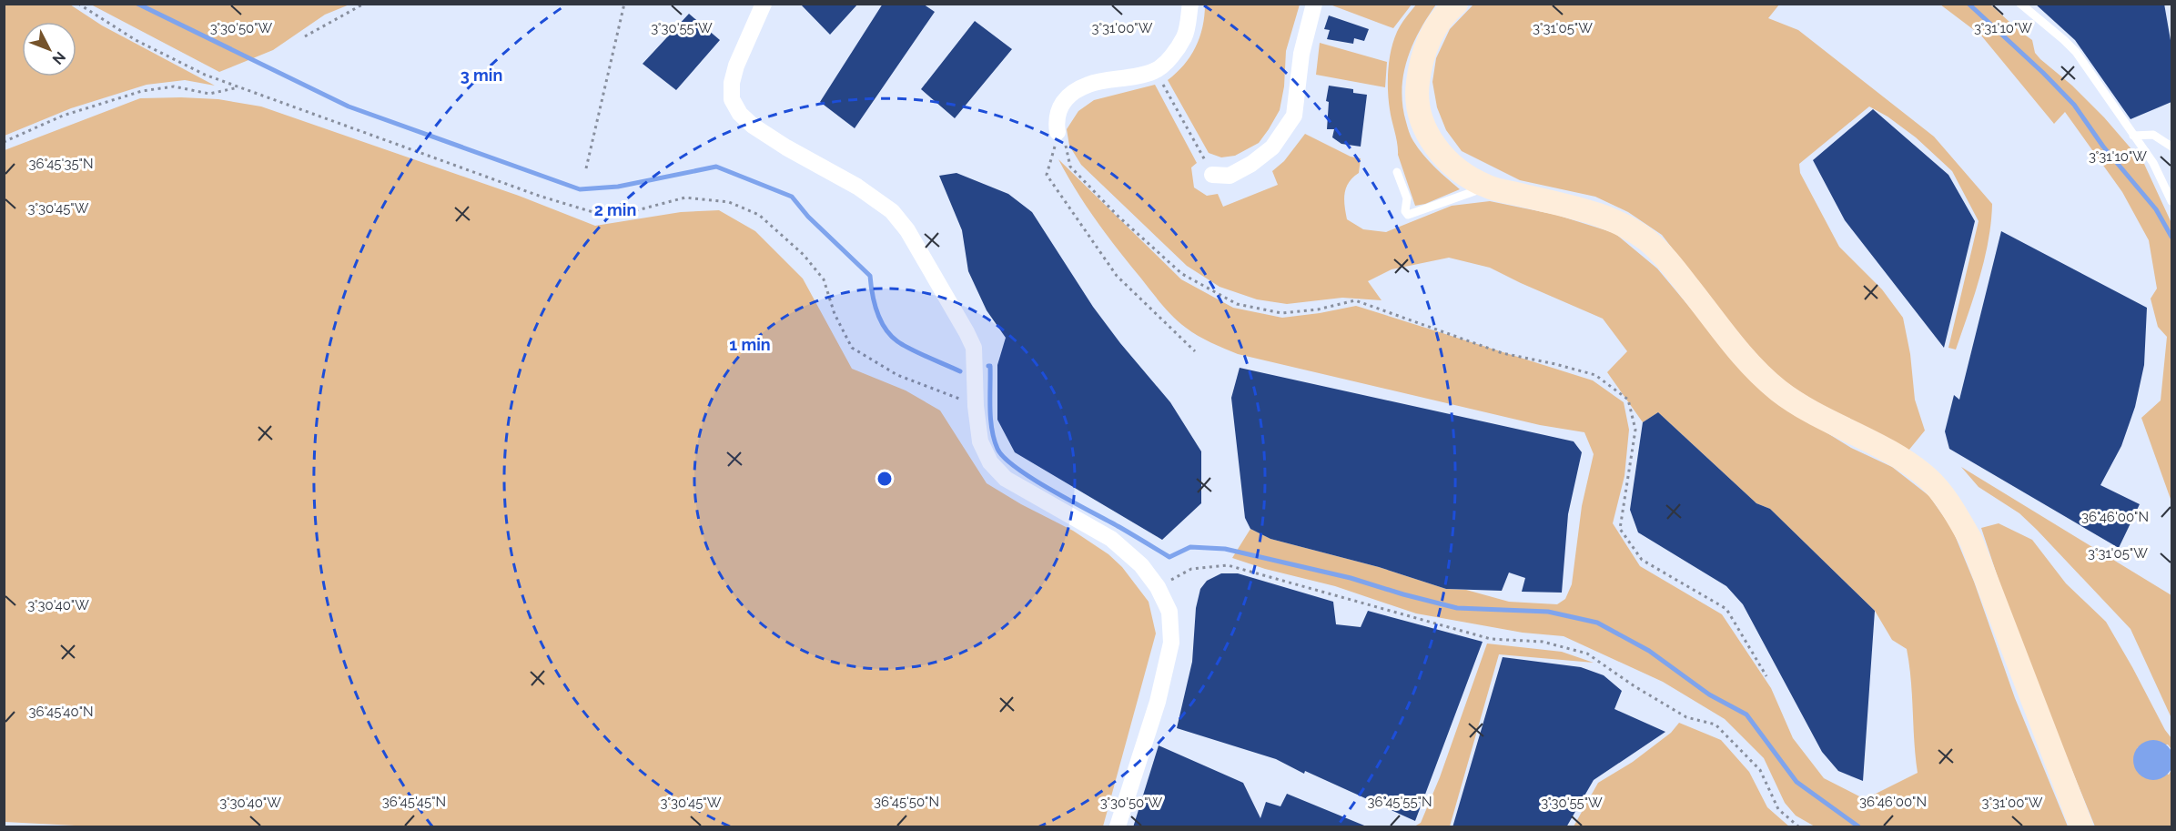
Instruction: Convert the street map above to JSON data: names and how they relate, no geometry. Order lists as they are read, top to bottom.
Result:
{
  "north": "bottom right",
  "coordinates": [
    "3°31'05\"W",
    "3°30'50\"W",
    "3°30'55\"W",
    "3°31'00\"W",
    "3°31'10\"W",
    "36°45'35\"N",
    "3°30'45\"W",
    "36°46'00\"N",
    "3°30'40\"W",
    "36°45'40\"N",
    "36°45'45\"N",
    "36°45'50\"N",
    "36°45'55\"N"
  ],
  "rings": ["3 min", "2 min", "1 min"]
}
